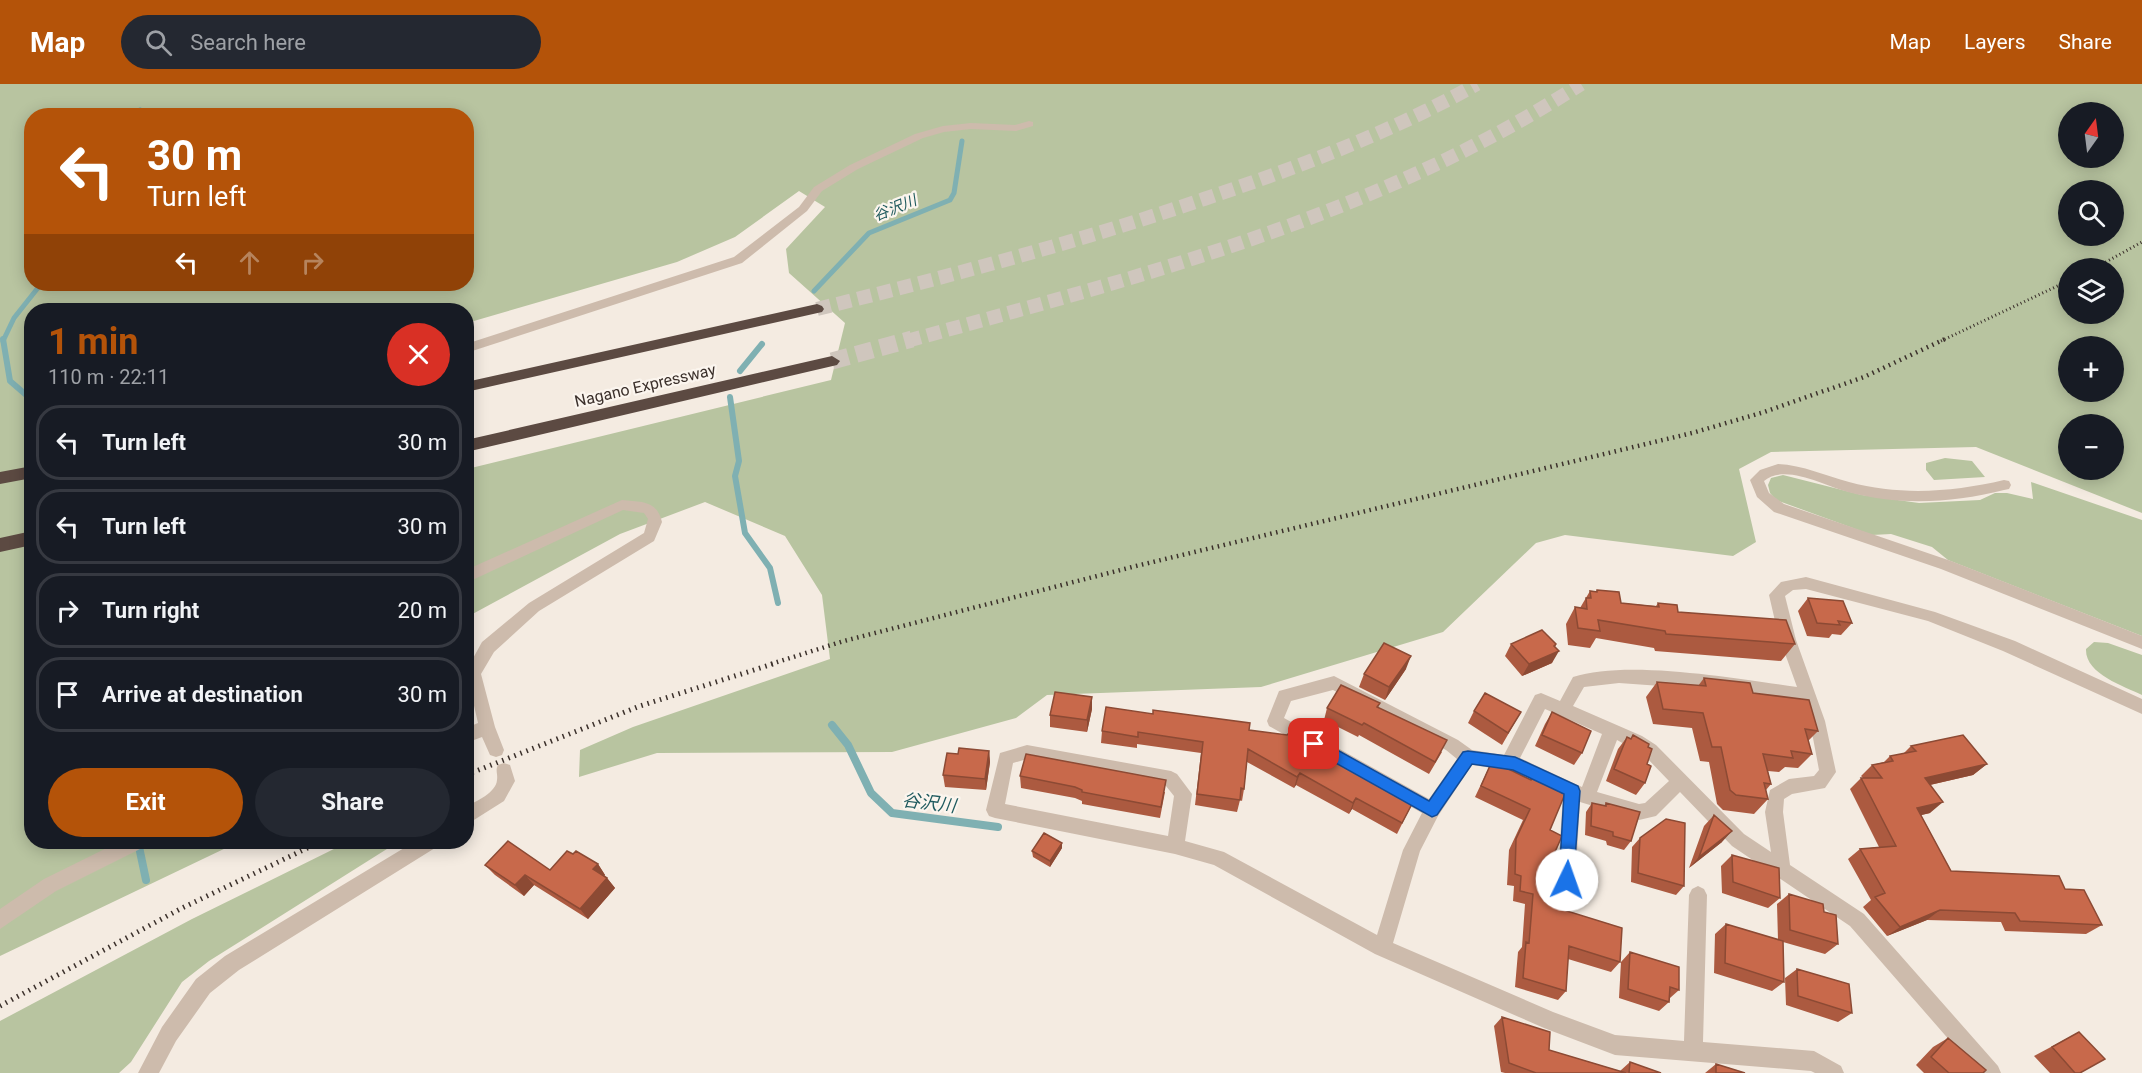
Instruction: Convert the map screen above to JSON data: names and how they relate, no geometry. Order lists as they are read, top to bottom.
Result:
{
  "streets": {
    "highway": ["Nagano Expressway"]
  },
  "water": ["谷沢川"],
  "north": "top",
  "page": {
    "header": "Map",
    "search": "Search here",
    "nav": ["Map", "Layers", "Share"],
    "map_buttons": ["+", "−"],
    "turn": ["30 m", "Turn left"],
    "heading": ["1 min", "110 m · 22:11"],
    "list": [
      {
        "name": "Turn left",
        "value": "30 m"
      },
      {
        "name": "Turn left",
        "value": "30 m"
      },
      {
        "name": "Turn right",
        "value": "20 m"
      },
      {
        "name": "Arrive at destination",
        "value": "30 m"
      }
    ],
    "buttons": ["Exit", "Share"]
  }
}
